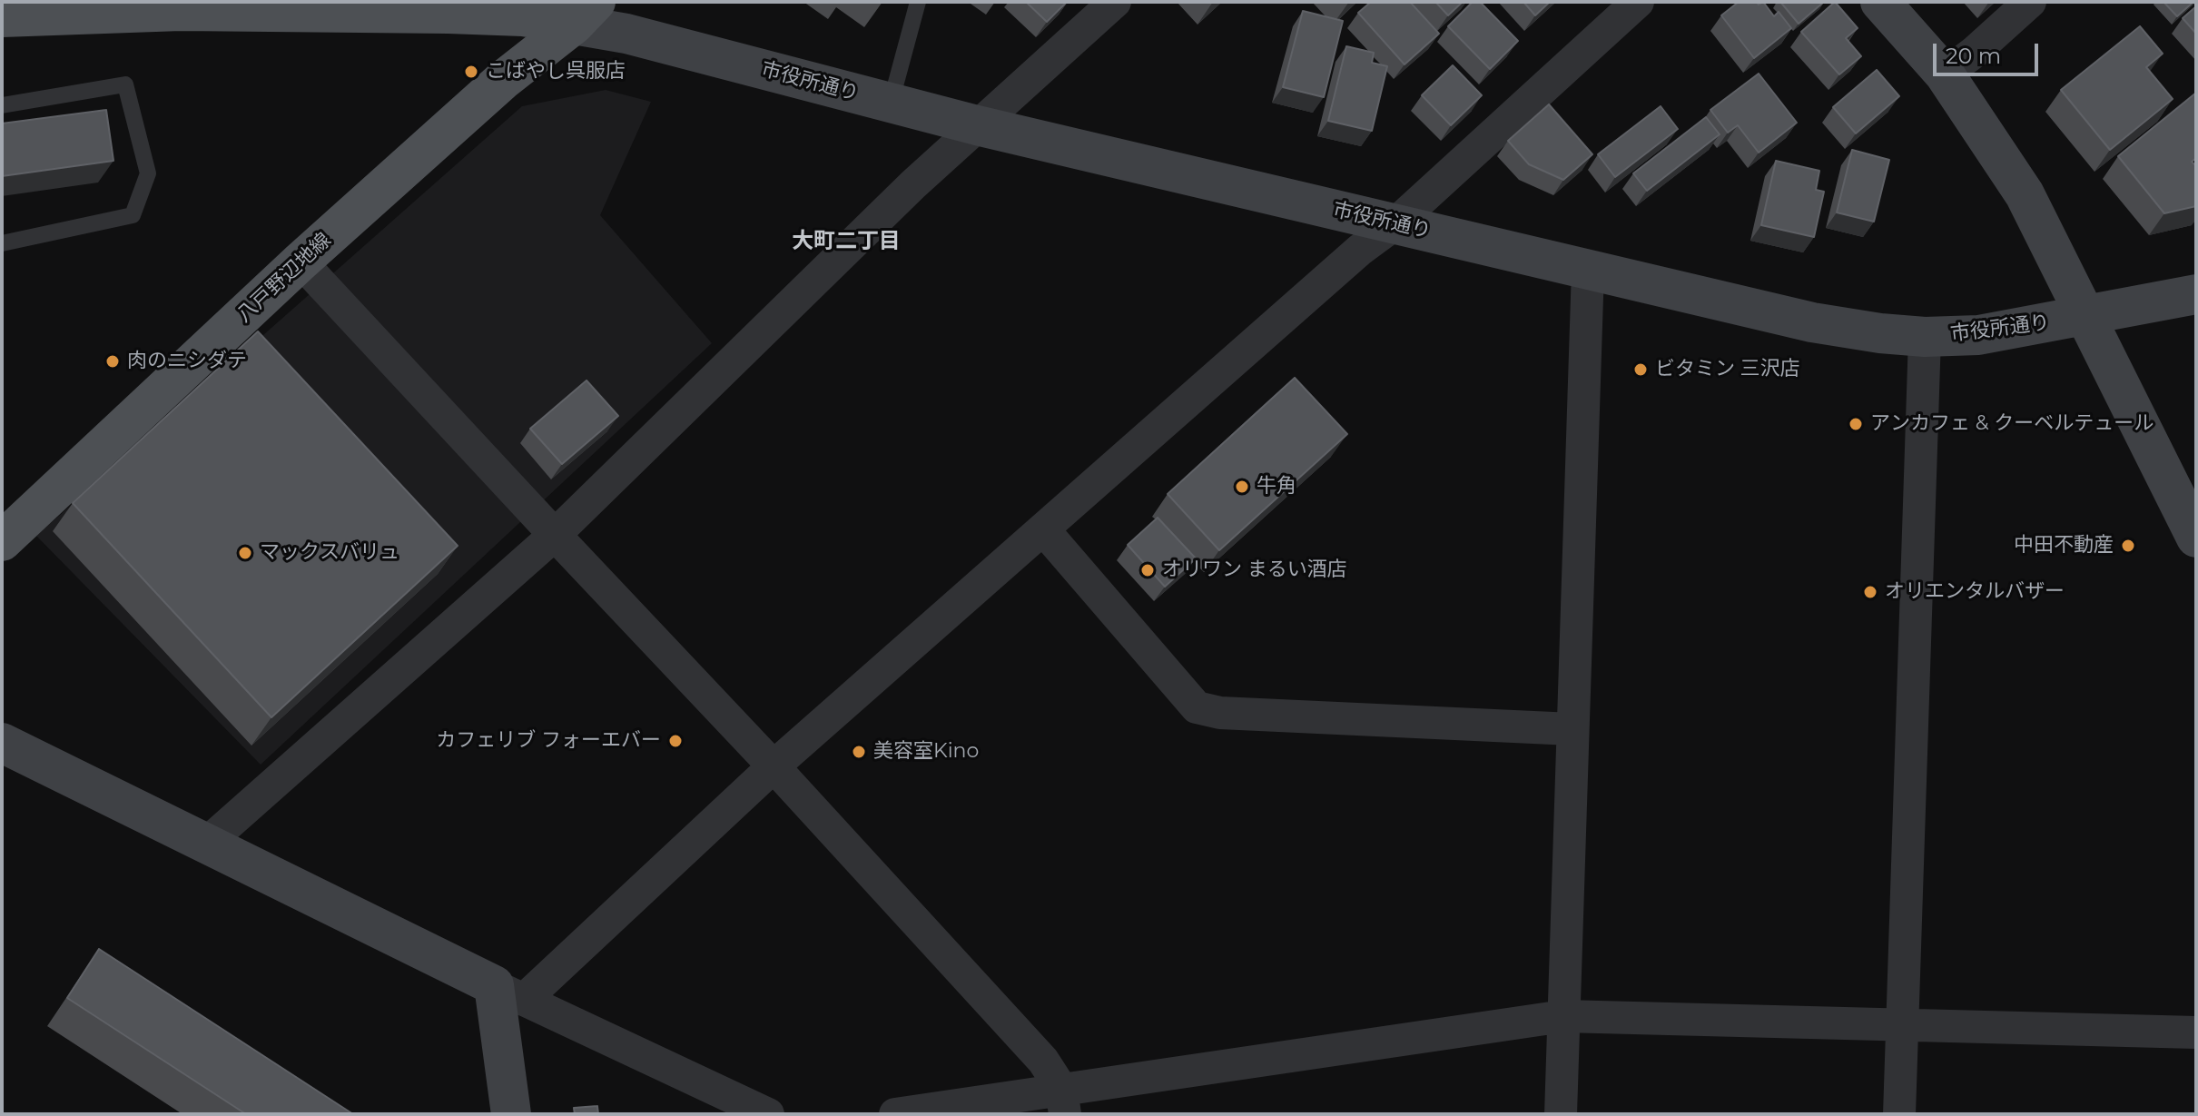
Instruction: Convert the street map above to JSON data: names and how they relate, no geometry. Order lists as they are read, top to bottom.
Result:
{
  "streets": {
    "main road": ["八戸野辺地線"],
    "street": ["市役所通り"]
  },
  "crossings": [
    ["市役所通り", "八戸野辺地線"]
  ],
  "districts": ["大町二丁目"],
  "places": [
    "こばやし呉服店",
    "肉のニシダテ",
    "ビタミン 三沢店",
    "アンカフェ & クーベルテュール",
    "牛角",
    "中田不動産",
    "マックスバリュ",
    "オリワン まるい酒店",
    "オリエンタルバザー",
    "カフェリブ フォーエバー",
    "美容室Kino"
  ],
  "scale_bar": "20 m"
}
